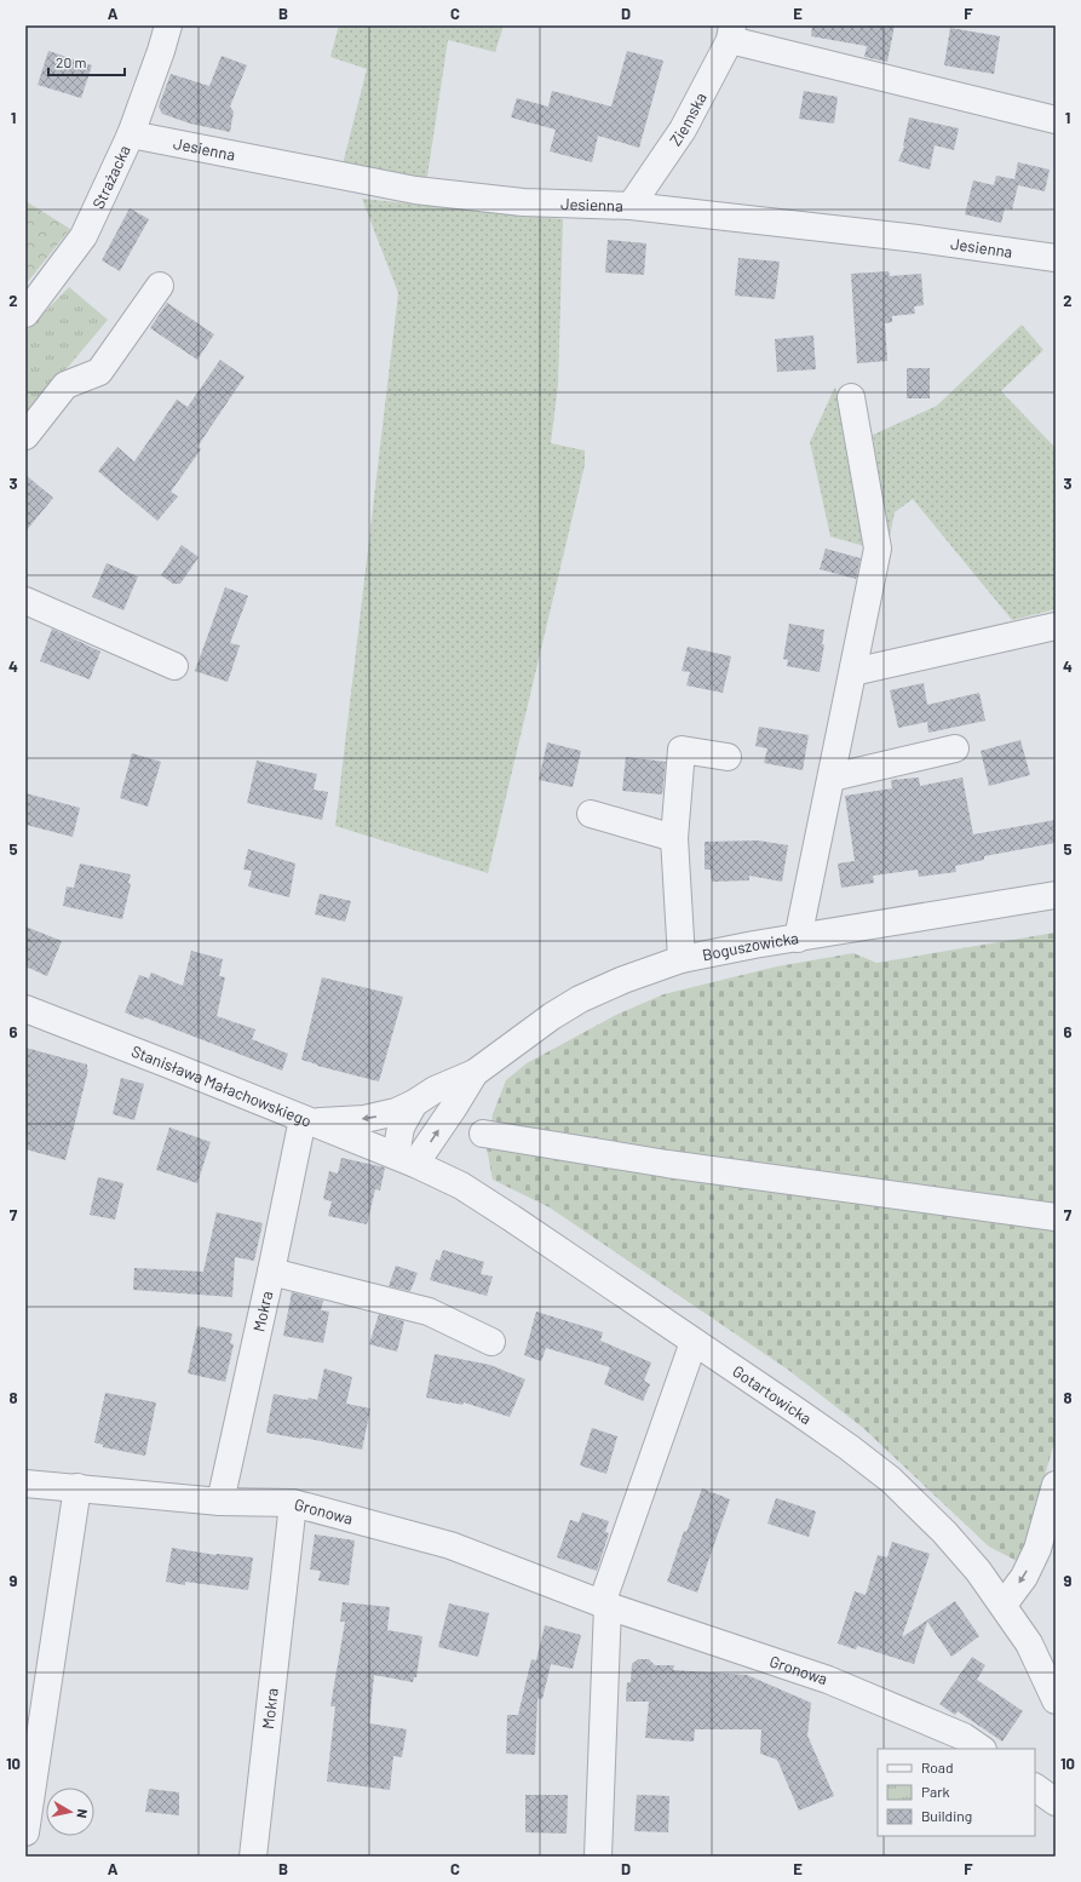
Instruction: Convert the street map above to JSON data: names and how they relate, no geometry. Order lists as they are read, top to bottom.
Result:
{
  "streets": {
    "street": [
      "Ziemska",
      "Jesienna",
      "Strażacka",
      "Boguszowicka",
      "Stanisława Małachowskiego",
      "Mokra",
      "Gotartowicka",
      "Gronowa"
    ]
  },
  "crossings": [
    ["Ziemska", "Jesienna"],
    ["Jesienna", "Strażacka"],
    ["Boguszowicka", "Stanisława Małachowskiego"],
    ["Boguszowicka", "Mokra"],
    ["Boguszowicka", "Gotartowicka"],
    ["Stanisława Małachowskiego", "Mokra"],
    ["Stanisława Małachowskiego", "Gotartowicka"],
    ["Mokra", "Gronowa"]
  ],
  "legend": ["Road", "Park", "Building"],
  "scale_bar": "20 m",
  "north": "right",
  "grid": {
    "columns": [
      "A",
      "B",
      "C",
      "D",
      "E",
      "F"
    ],
    "rows": [
      "1",
      "2",
      "3",
      "4",
      "5",
      "6",
      "7",
      "8",
      "9",
      "10"
    ]
  }
}
